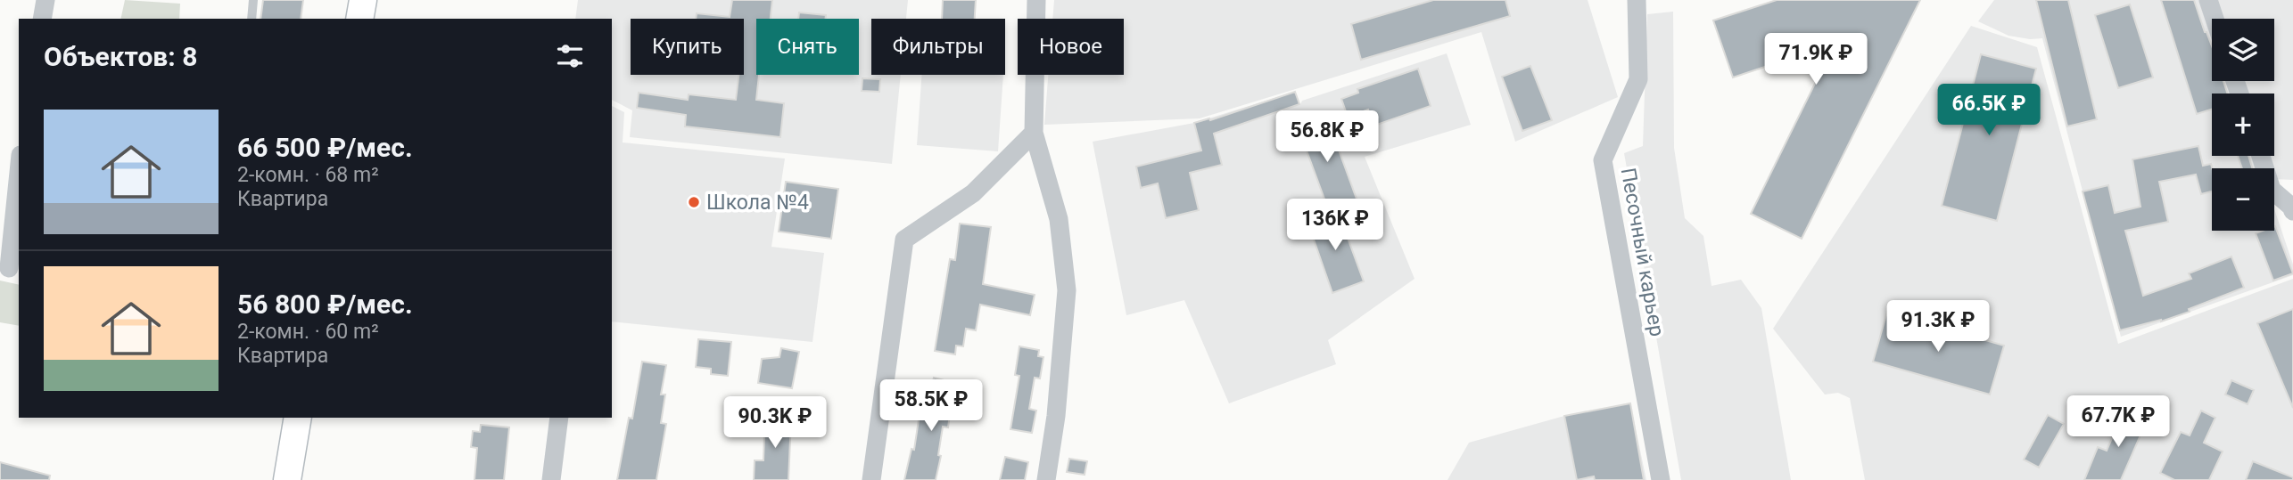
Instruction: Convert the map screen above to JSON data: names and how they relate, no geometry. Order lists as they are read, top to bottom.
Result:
{
  "streets": {
    "street": ["Песочный карьер"]
  },
  "places": ["Школа №4"],
  "page": {
    "map_buttons": ["+", "−"],
    "chip": [
      "Купить",
      "Снять",
      "Фильтры",
      "Новое"
    ],
    "heading": "Объектов: 8",
    "price": [
      "71.9K ₽",
      "66.5K ₽",
      "56.8K ₽",
      "136K ₽",
      "91.3K ₽",
      "58.5K ₽",
      "67.7K ₽",
      "90.3K ₽"
    ],
    "list": [
      {
        "name": "66 500 ₽/мес.",
        "note": "2-комн. · 68 m² · Квартира"
      },
      {
        "name": "56 800 ₽/мес.",
        "note": "2-комн. · 60 m² · Квартира"
      }
    ]
  }
}
